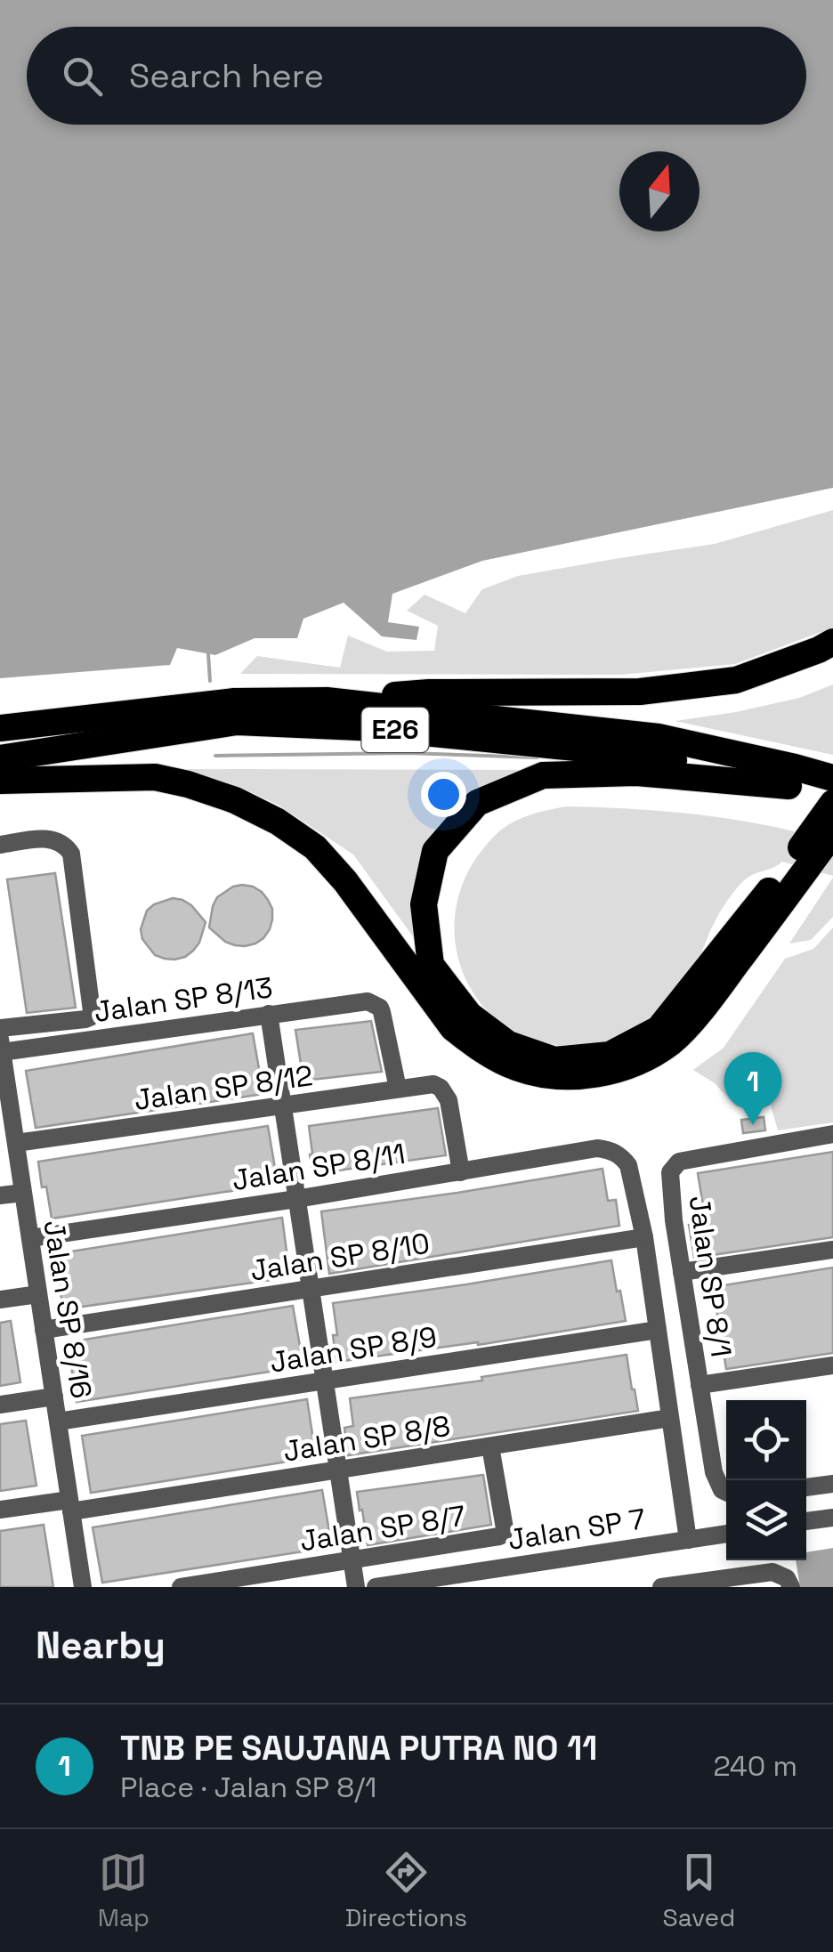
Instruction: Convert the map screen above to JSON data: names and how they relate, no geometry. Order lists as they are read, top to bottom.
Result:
{
  "streets": {
    "highway": ["E26"],
    "street": [
      "Jalan SP 8/13",
      "Jalan SP 8/12",
      "Jalan SP 8/11",
      "Jalan SP 8/10",
      "Jalan SP 8/1",
      "Jalan SP 8/16",
      "Jalan SP 8/9",
      "Jalan SP 8/8",
      "Jalan SP 8/7",
      "Jalan SP 7"
    ]
  },
  "crossings": [
    ["Jalan SP 8/13", "Jalan SP 8/12"],
    ["Jalan SP 8/13", "Jalan SP 8/16"],
    ["Jalan SP 8/12", "Jalan SP 8/11"],
    ["Jalan SP 8/12", "Jalan SP 8/16"],
    ["Jalan SP 8/11", "Jalan SP 8/10"],
    ["Jalan SP 8/11", "Jalan SP 8/16"],
    ["Jalan SP 8/10", "Jalan SP 8/16"],
    ["Jalan SP 8/16", "Jalan SP 8/9"],
    ["Jalan SP 8/16", "Jalan SP 8/8"],
    ["Jalan SP 8/8", "Jalan SP 8/7"]
  ],
  "north": "top",
  "page": {
    "search": "Search here",
    "pins": "1",
    "heading": "Nearby",
    "list": [
      {
        "mark": "1",
        "name": "TNB PE SAUJANA PUTRA NO 11",
        "note": "Place · Jalan SP 8/1",
        "value": "240 m"
      }
    ],
    "nav": ["Map", "Directions", "Saved"]
  }
}
